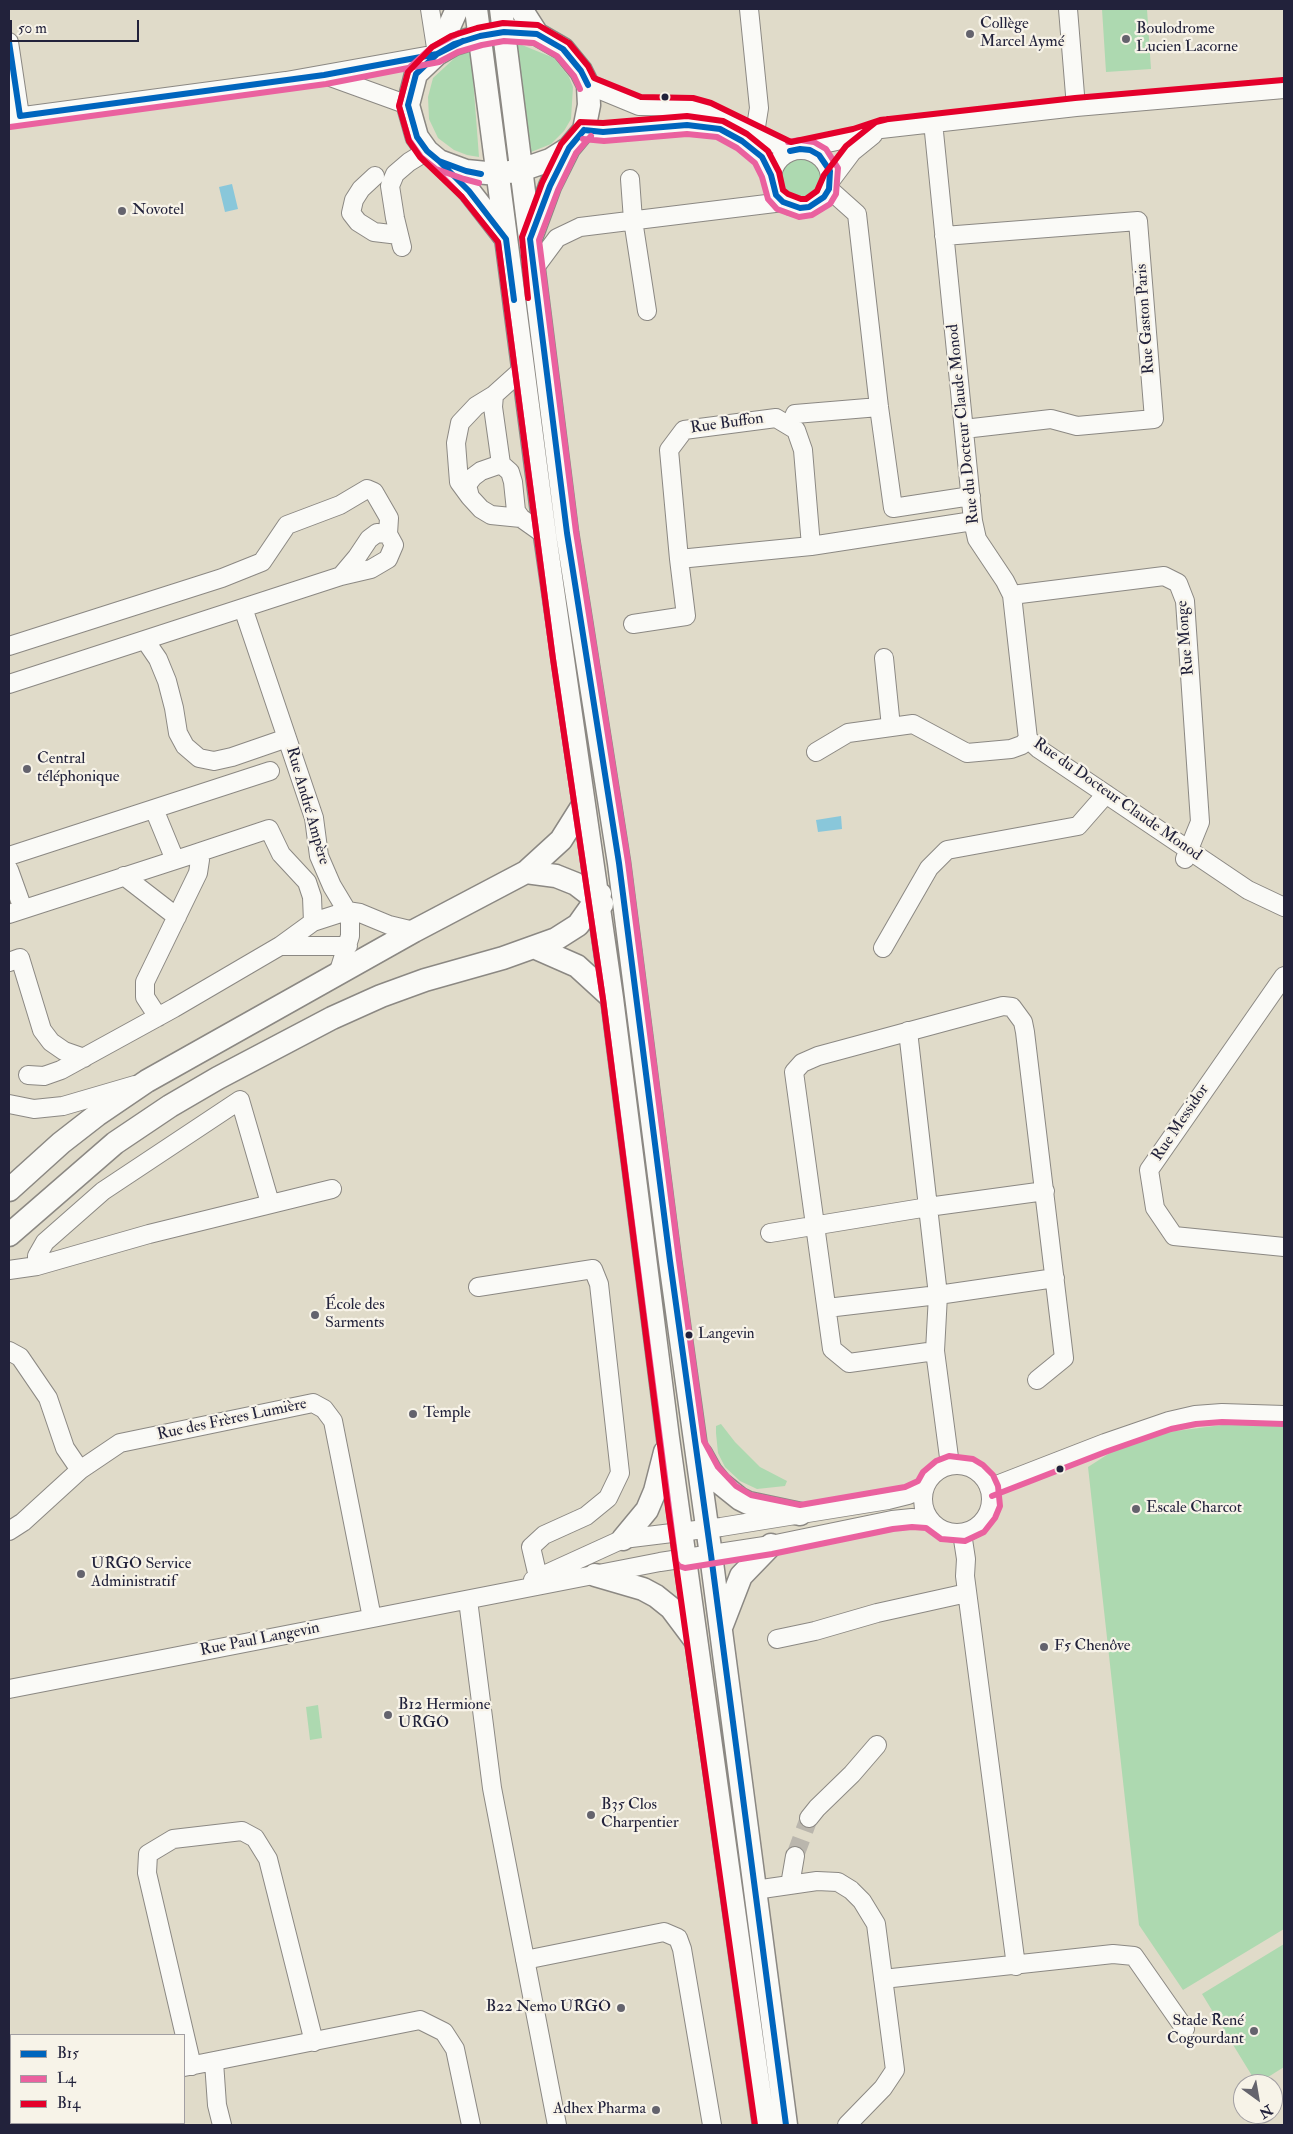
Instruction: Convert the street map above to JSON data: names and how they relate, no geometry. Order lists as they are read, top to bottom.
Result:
{
  "streets": {
    "street": [
      "Rue Gaston Paris",
      "Rue Buffon",
      "Rue du Docteur Claude Monod",
      "Rue Monge",
      "Rue André Ampère",
      "Rue Messidor",
      "Rue des Frères Lumière",
      "Rue Paul Langevin"
    ]
  },
  "crossings": [
    ["Rue Gaston Paris", "Rue du Docteur Claude Monod"],
    ["Rue du Docteur Claude Monod", "Rue Monge"],
    ["Rue des Frères Lumière", "Rue Paul Langevin"]
  ],
  "places": [
    "Collège Marcel Aymé",
    "Boulodrome Lucien Lacorne",
    "Novotel",
    "Central téléphonique",
    "École des Sarments",
    "Langevin",
    "Temple",
    "Escale Charcot",
    "URGO Service Administratif",
    "F5 Chenôve",
    "B12 Hermione URGO",
    "B35 Clos Charpentier",
    "B22 Nemo URGO",
    "Stade René Cogourdant",
    "Adhex Pharma"
  ],
  "lines": ["transit line B14", "transit line B15", "transit line L4"],
  "legend": ["B15", "L4", "B14"],
  "scale_bar": "50 m",
  "north": "bottom right"
}
